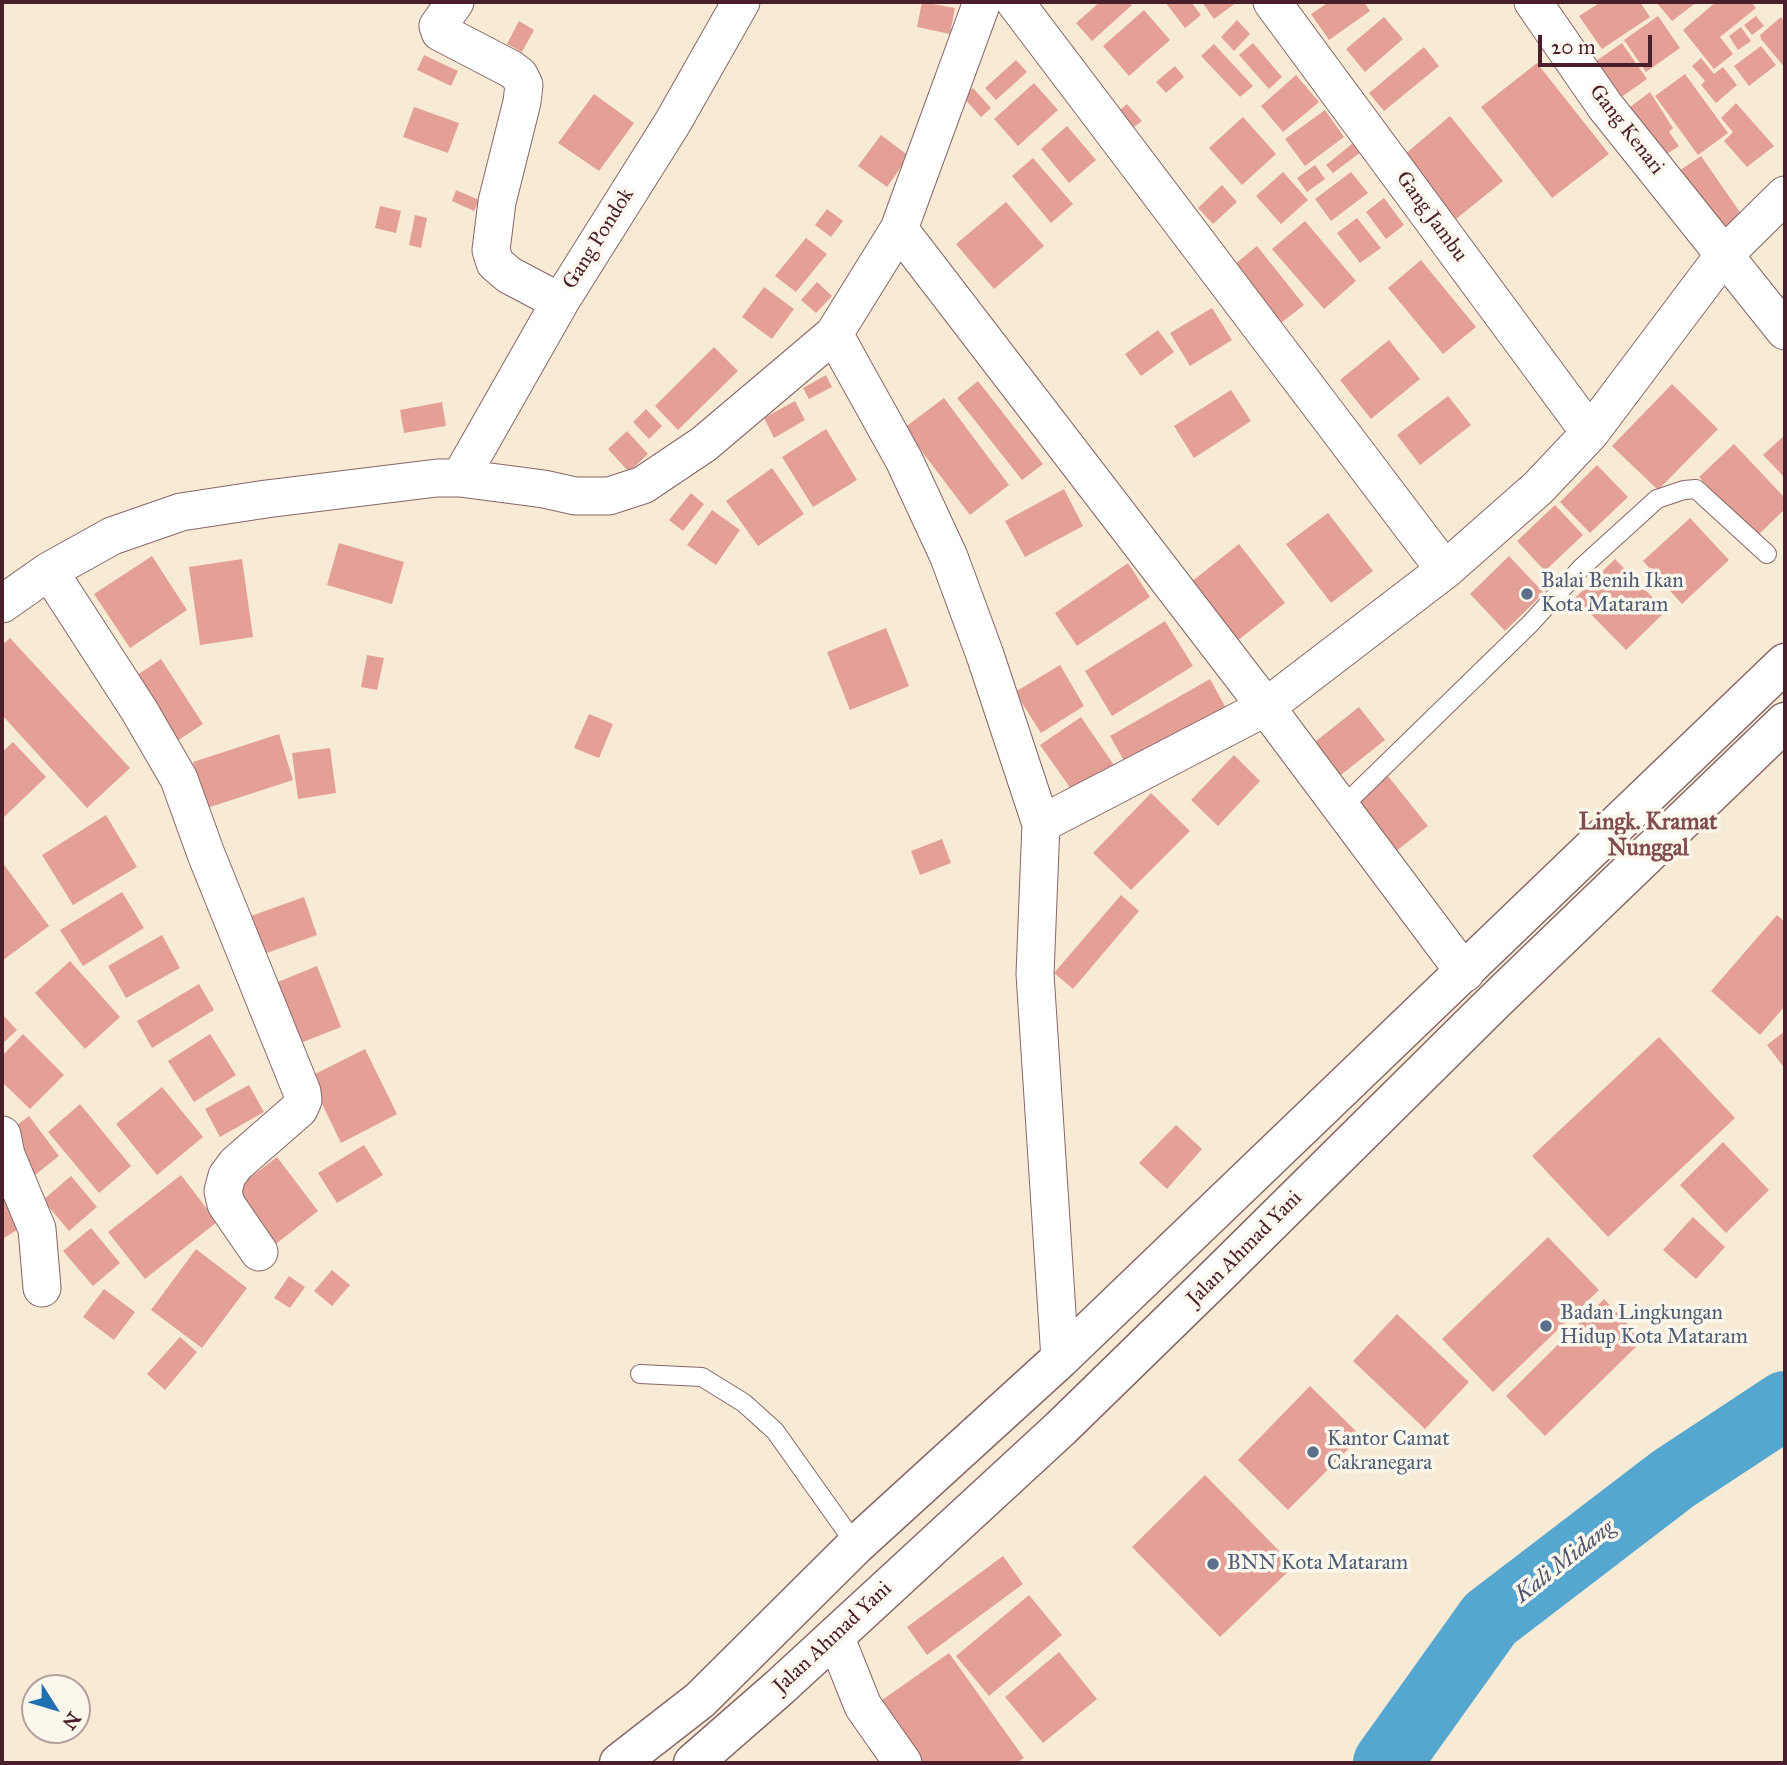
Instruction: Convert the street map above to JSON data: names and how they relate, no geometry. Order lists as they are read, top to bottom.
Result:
{
  "streets": {
    "highway": ["Jalan Ahmad Yani"],
    "street": ["Gang Kenari", "Gang Jambu", "Gang Pondok"]
  },
  "districts": ["Lingk. Kramat Nunggal"],
  "water": ["Kali Midang"],
  "places": [
    "Balai Benih Ikan Kota Mataram",
    "Badan Lingkungan Hidup Kota Mataram",
    "Kantor Camat Cakranegara",
    "BNN Kota Mataram"
  ],
  "scale_bar": "20 m",
  "north": "bottom right"
}
